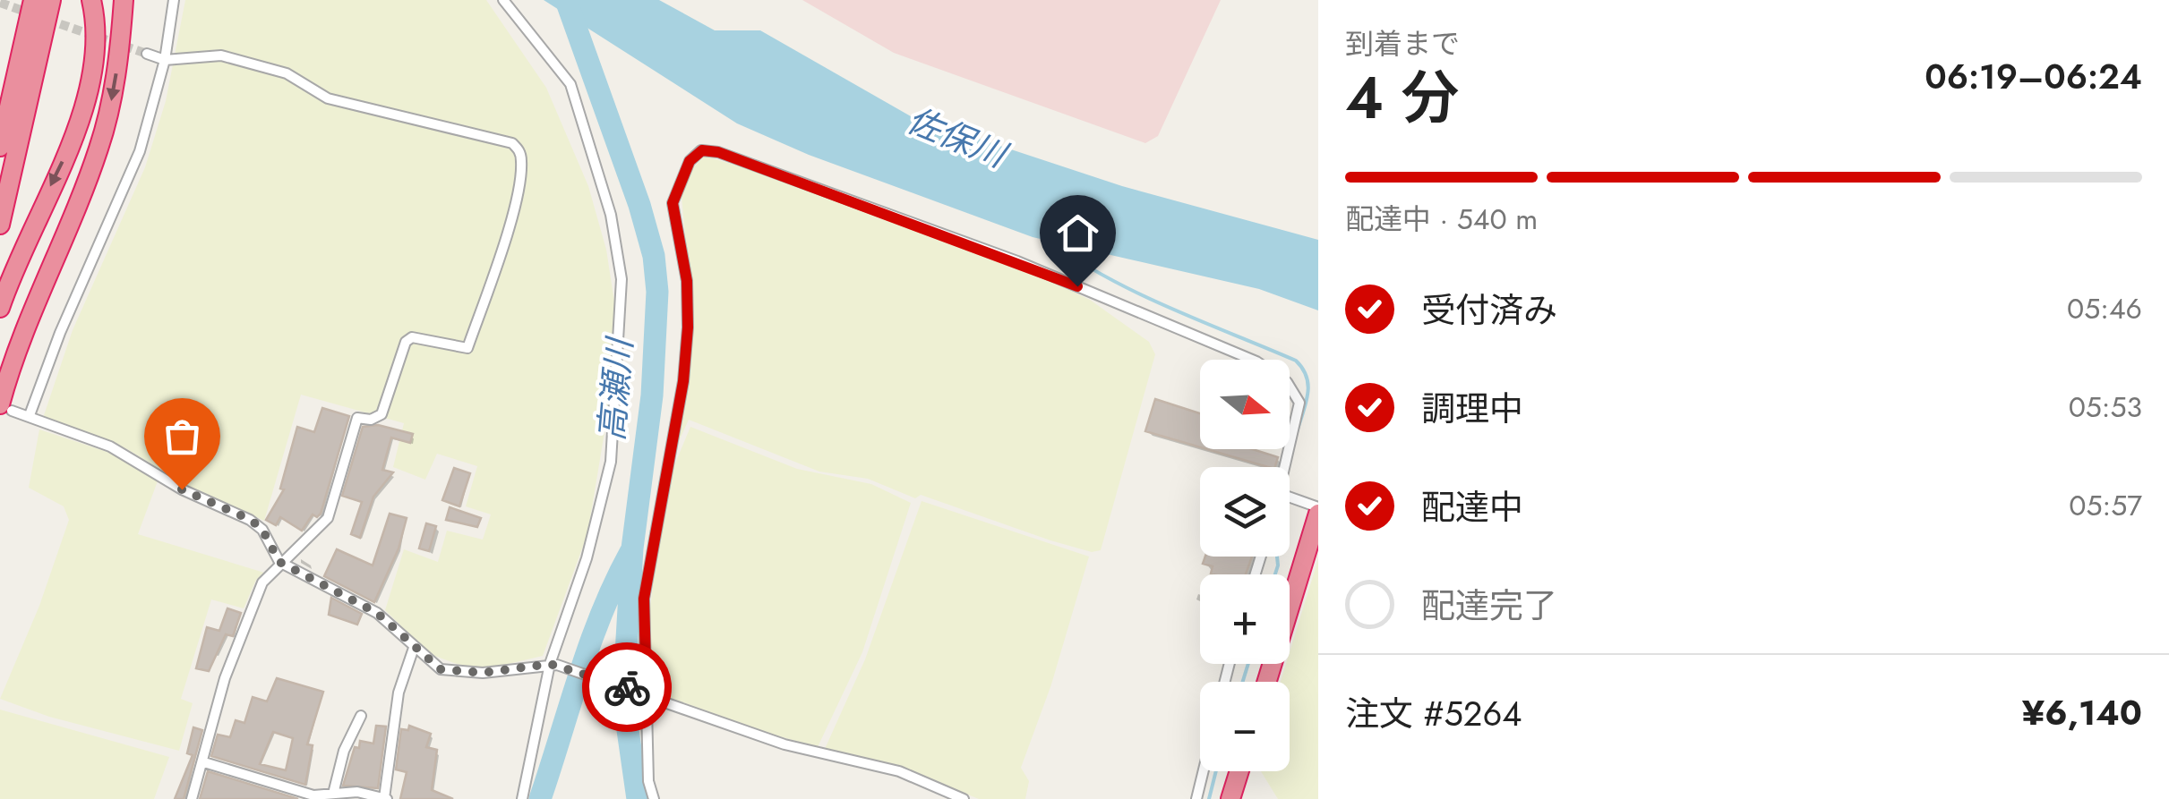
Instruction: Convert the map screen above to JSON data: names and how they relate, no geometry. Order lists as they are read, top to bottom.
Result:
{
  "water": ["佐保川", "高瀬川"],
  "north": "right",
  "page": {
    "heading": ["4 分", "到着まで", "06:19–06:24"],
    "panel": ["注文 #5264", "¥6,140"],
    "bar": "配達中 · 540 m",
    "list": [
      ["受付済み", "05:46"],
      ["調理中", "05:53"],
      ["配達中", "05:57"],
      "配達完了"
    ],
    "map_buttons": ["+", "−"]
  }
}
